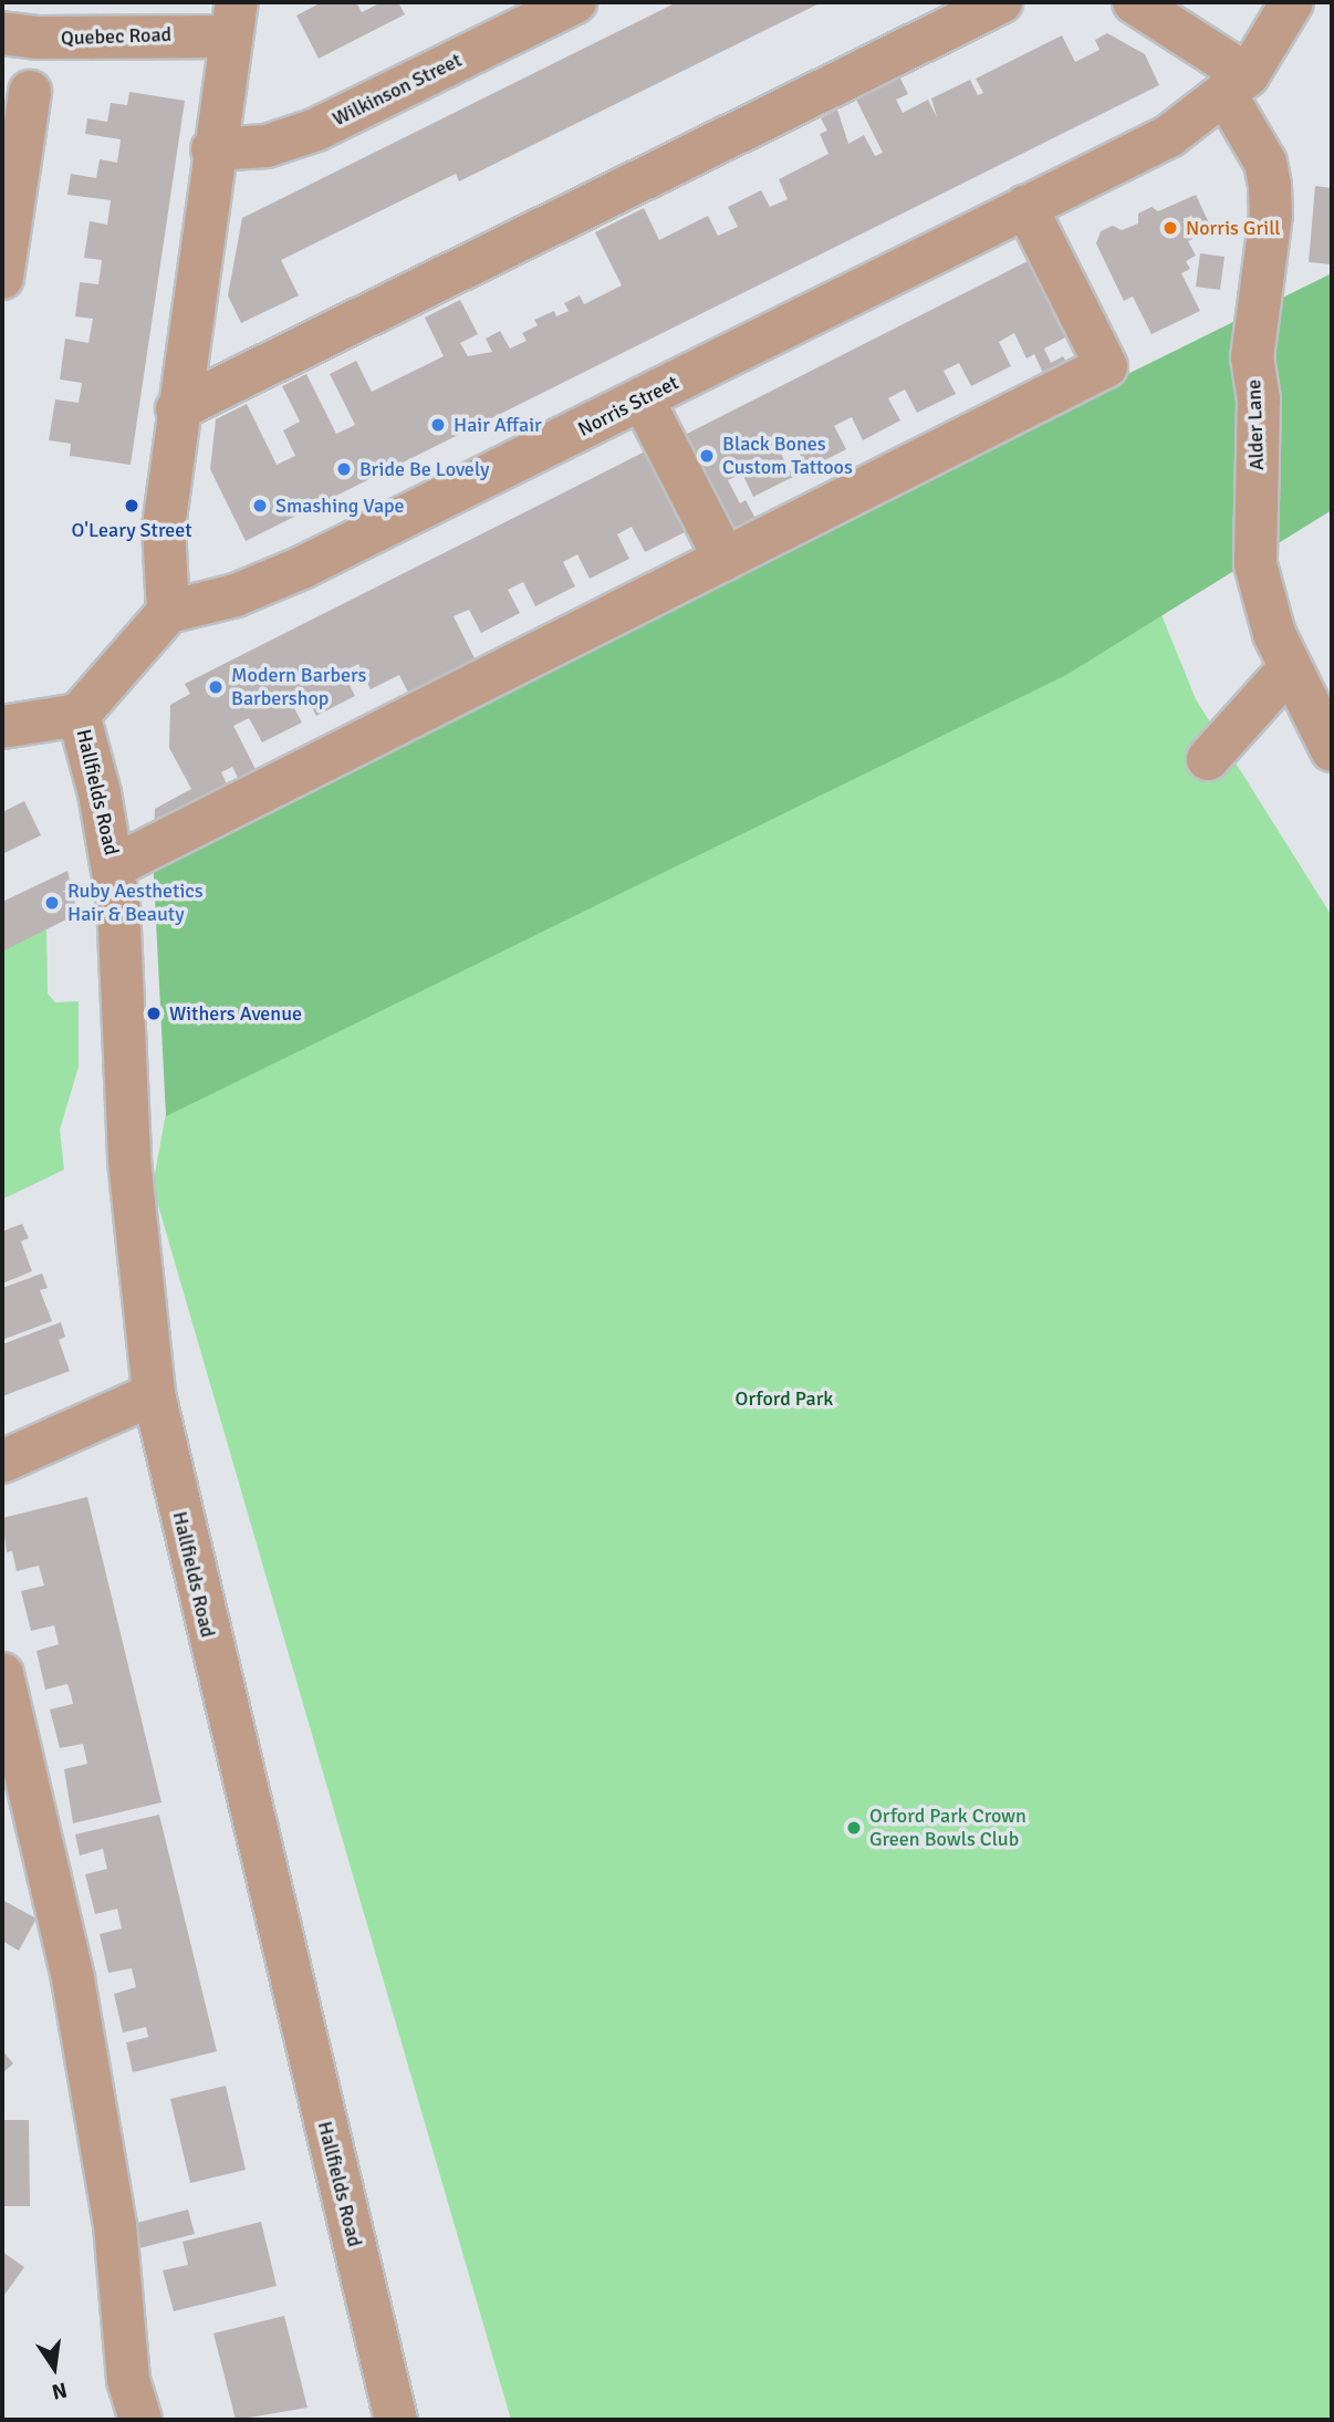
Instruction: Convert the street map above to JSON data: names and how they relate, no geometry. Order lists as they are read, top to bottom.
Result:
{
  "streets": {
    "street": [
      "Quebec Road",
      "Wilkinson Street",
      "Norris Street",
      "Alder Lane",
      "Hallfields Road"
    ]
  },
  "crossings": [
    ["Norris Street", "Alder Lane"]
  ],
  "parks": ["Orford Park"],
  "places": [
    "Norris Grill",
    "Hair Affair",
    "Black Bones Custom Tattoos",
    "Bride Be Lovely",
    "O'Leary Street",
    "Smashing Vape",
    "Modern Barbers Barbershop",
    "Ruby Aesthetics Hair & Beauty",
    "Withers Avenue",
    "Orford Park Crown Green Bowls Club"
  ],
  "north": "bottom"
}
